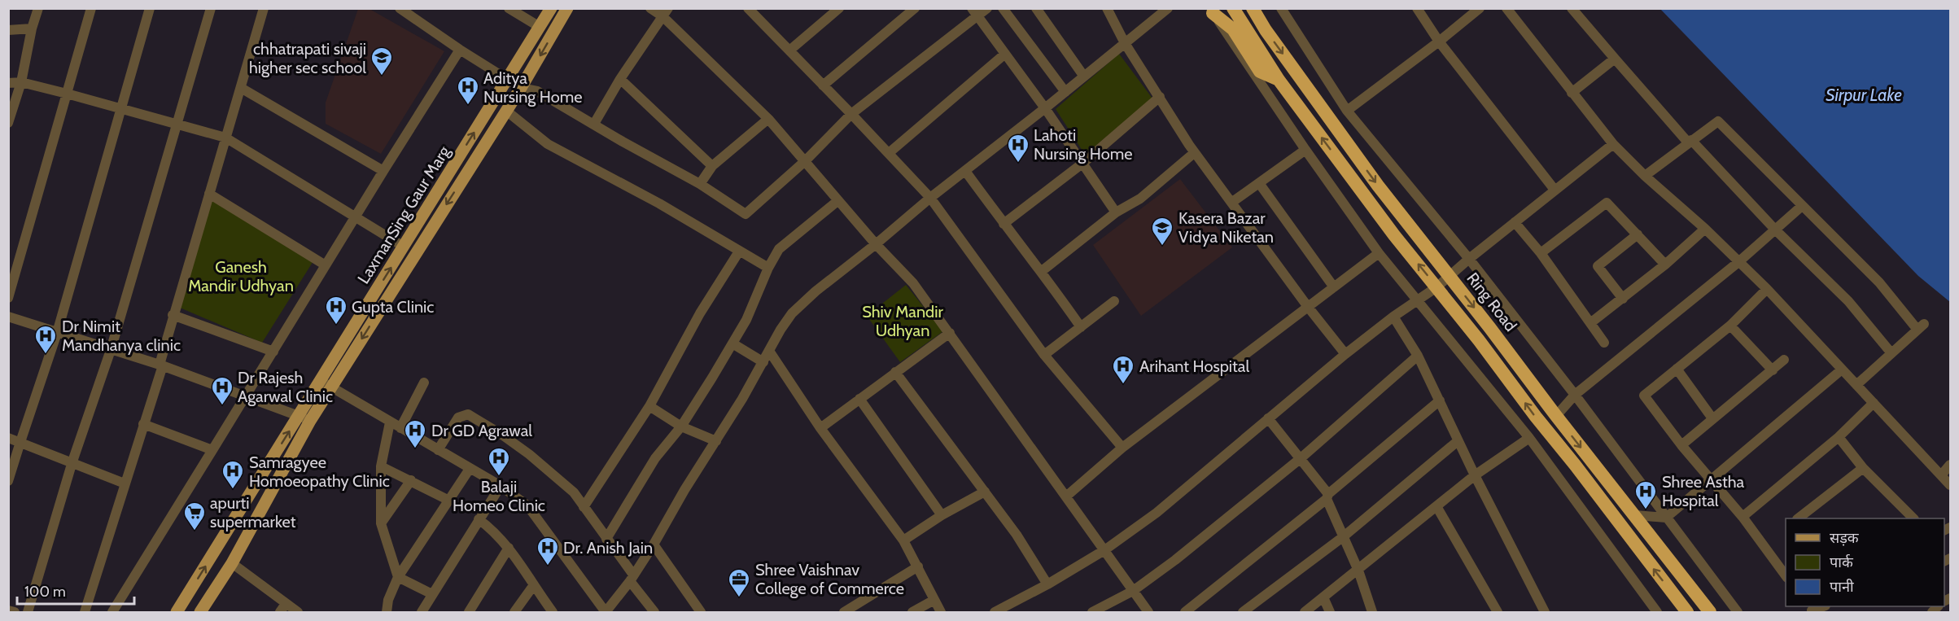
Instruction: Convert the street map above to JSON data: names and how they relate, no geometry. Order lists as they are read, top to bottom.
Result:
{
  "streets": {
    "highway": ["Ring Road"],
    "main road": ["LaxmanSing Gaur Marg"]
  },
  "water": ["Sirpur Lake"],
  "parks": ["Ganesh Mandir Udhyan", "Shiv Mandir Udhyan"],
  "places": {
    "school or university": ["chhatrapati sivaji higher sec school", "Kasera Bazar Vidya Niketan"],
    "hospital": [
      "Aditya Nursing Home",
      "Lahoti Nursing Home",
      "Gupta Clinic",
      "Dr Nimit Mandhanya clinic",
      "Arihant Hospital",
      "Dr Rajesh Agarwal Clinic",
      "Dr GD Agrawal",
      "Balaji Homeo Clinic",
      "Samragyee Homoeopathy Clinic",
      "Shree Astha Hospital",
      "Dr. Anish Jain"
    ],
    "supermarket": ["apurti supermarket"],
    "office": ["Shree Vaishnav College of Commerce"]
  },
  "legend": ["सड़क", "पार्क", "पानी"],
  "scale_bar": "100 m"
}
